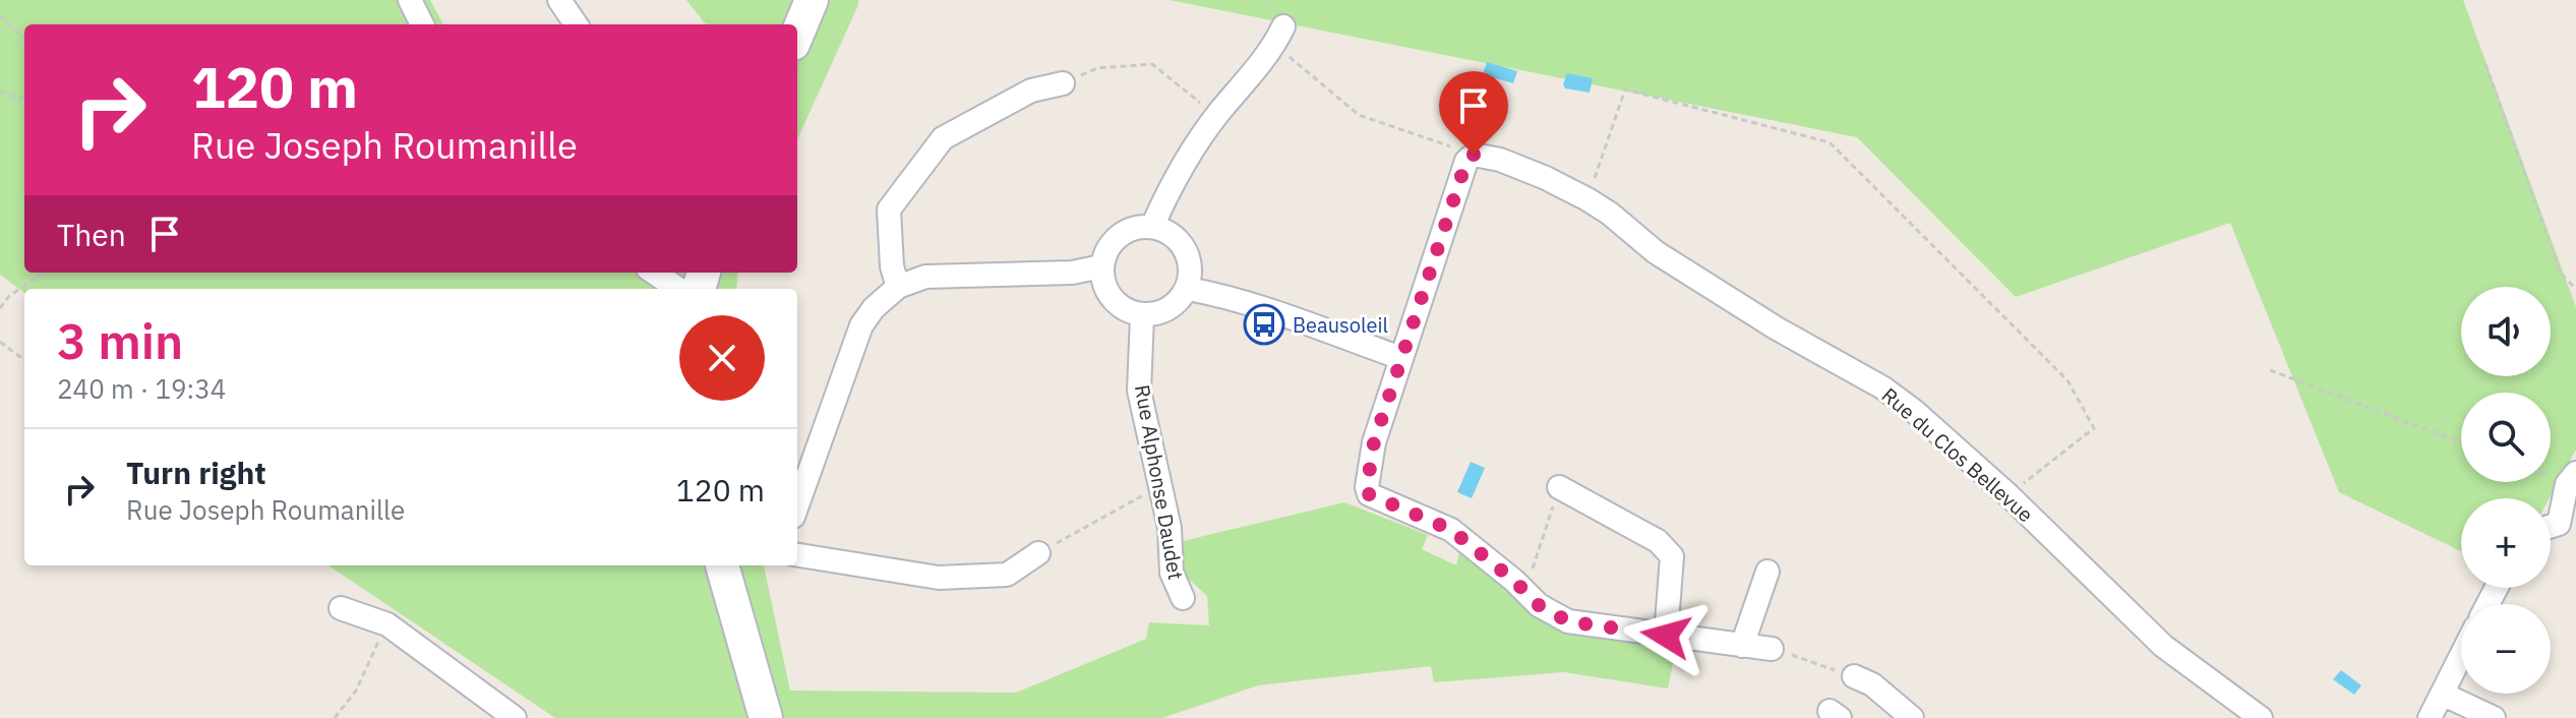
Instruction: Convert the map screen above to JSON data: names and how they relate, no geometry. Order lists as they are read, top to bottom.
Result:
{
  "streets": {
    "street": ["Rue du Clos Bellevue", "Rue Alphonse Daudet"]
  },
  "places": {
    "bus stop": ["Beausoleil"]
  },
  "page": {
    "turn": ["120 m", "Rue Joseph Roumanille"],
    "then": "Then",
    "map_buttons": ["+", "−"],
    "heading": ["3 min", "240 m · 19:34"],
    "list": [
      {
        "name": "Turn right",
        "note": "Rue Joseph Roumanille",
        "value": "120 m"
      }
    ]
  }
}
